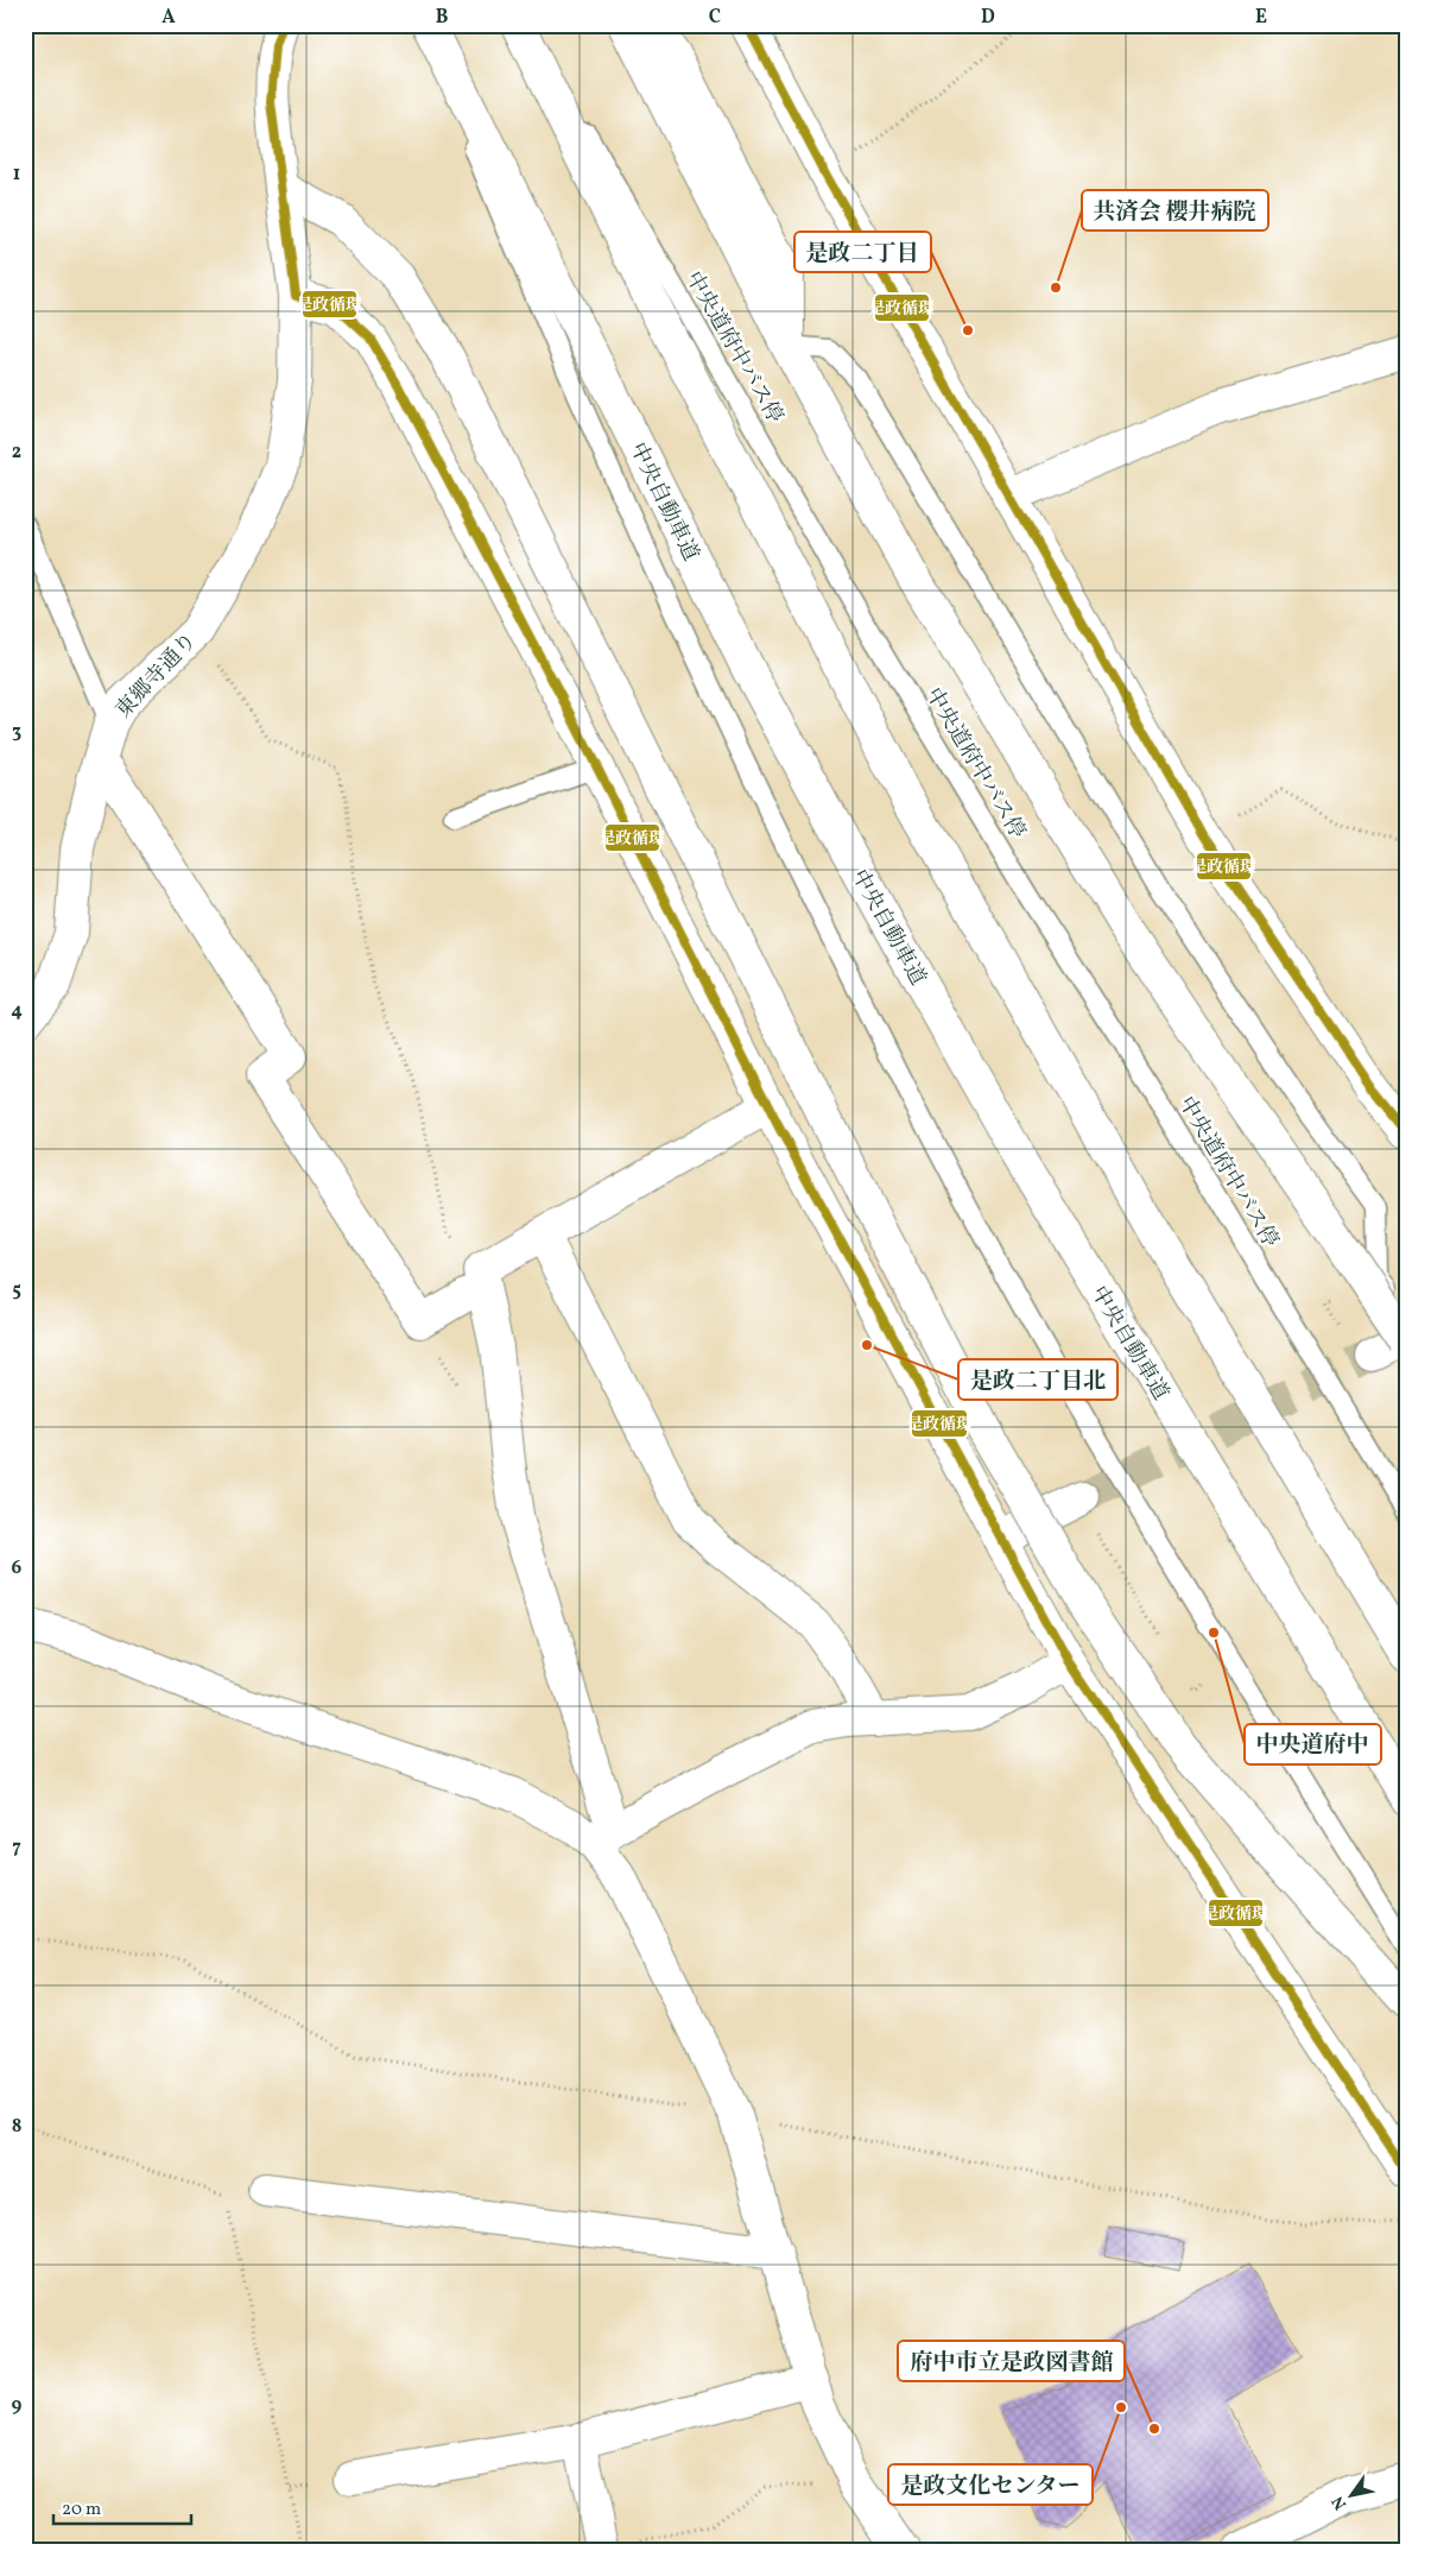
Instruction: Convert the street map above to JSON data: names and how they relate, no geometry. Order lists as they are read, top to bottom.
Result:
{
  "streets": {
    "main road": ["中央自動車道", "東郷寺通り"],
    "lane": ["中央道府中バス停"]
  },
  "places": [
    "共済会 櫻井病院",
    "是政二丁目",
    "是政二丁目北",
    "中央道府中",
    "是政文化センター",
    "府中市立是政図書館"
  ],
  "lines": ["transit line 是政循環"],
  "scale_bar": "20 m",
  "north": "bottom left",
  "grid": {
    "columns": [
      "A",
      "B",
      "C",
      "D",
      "E"
    ],
    "rows": [
      "1",
      "2",
      "3",
      "4",
      "5",
      "6",
      "7",
      "8",
      "9"
    ]
  }
}
